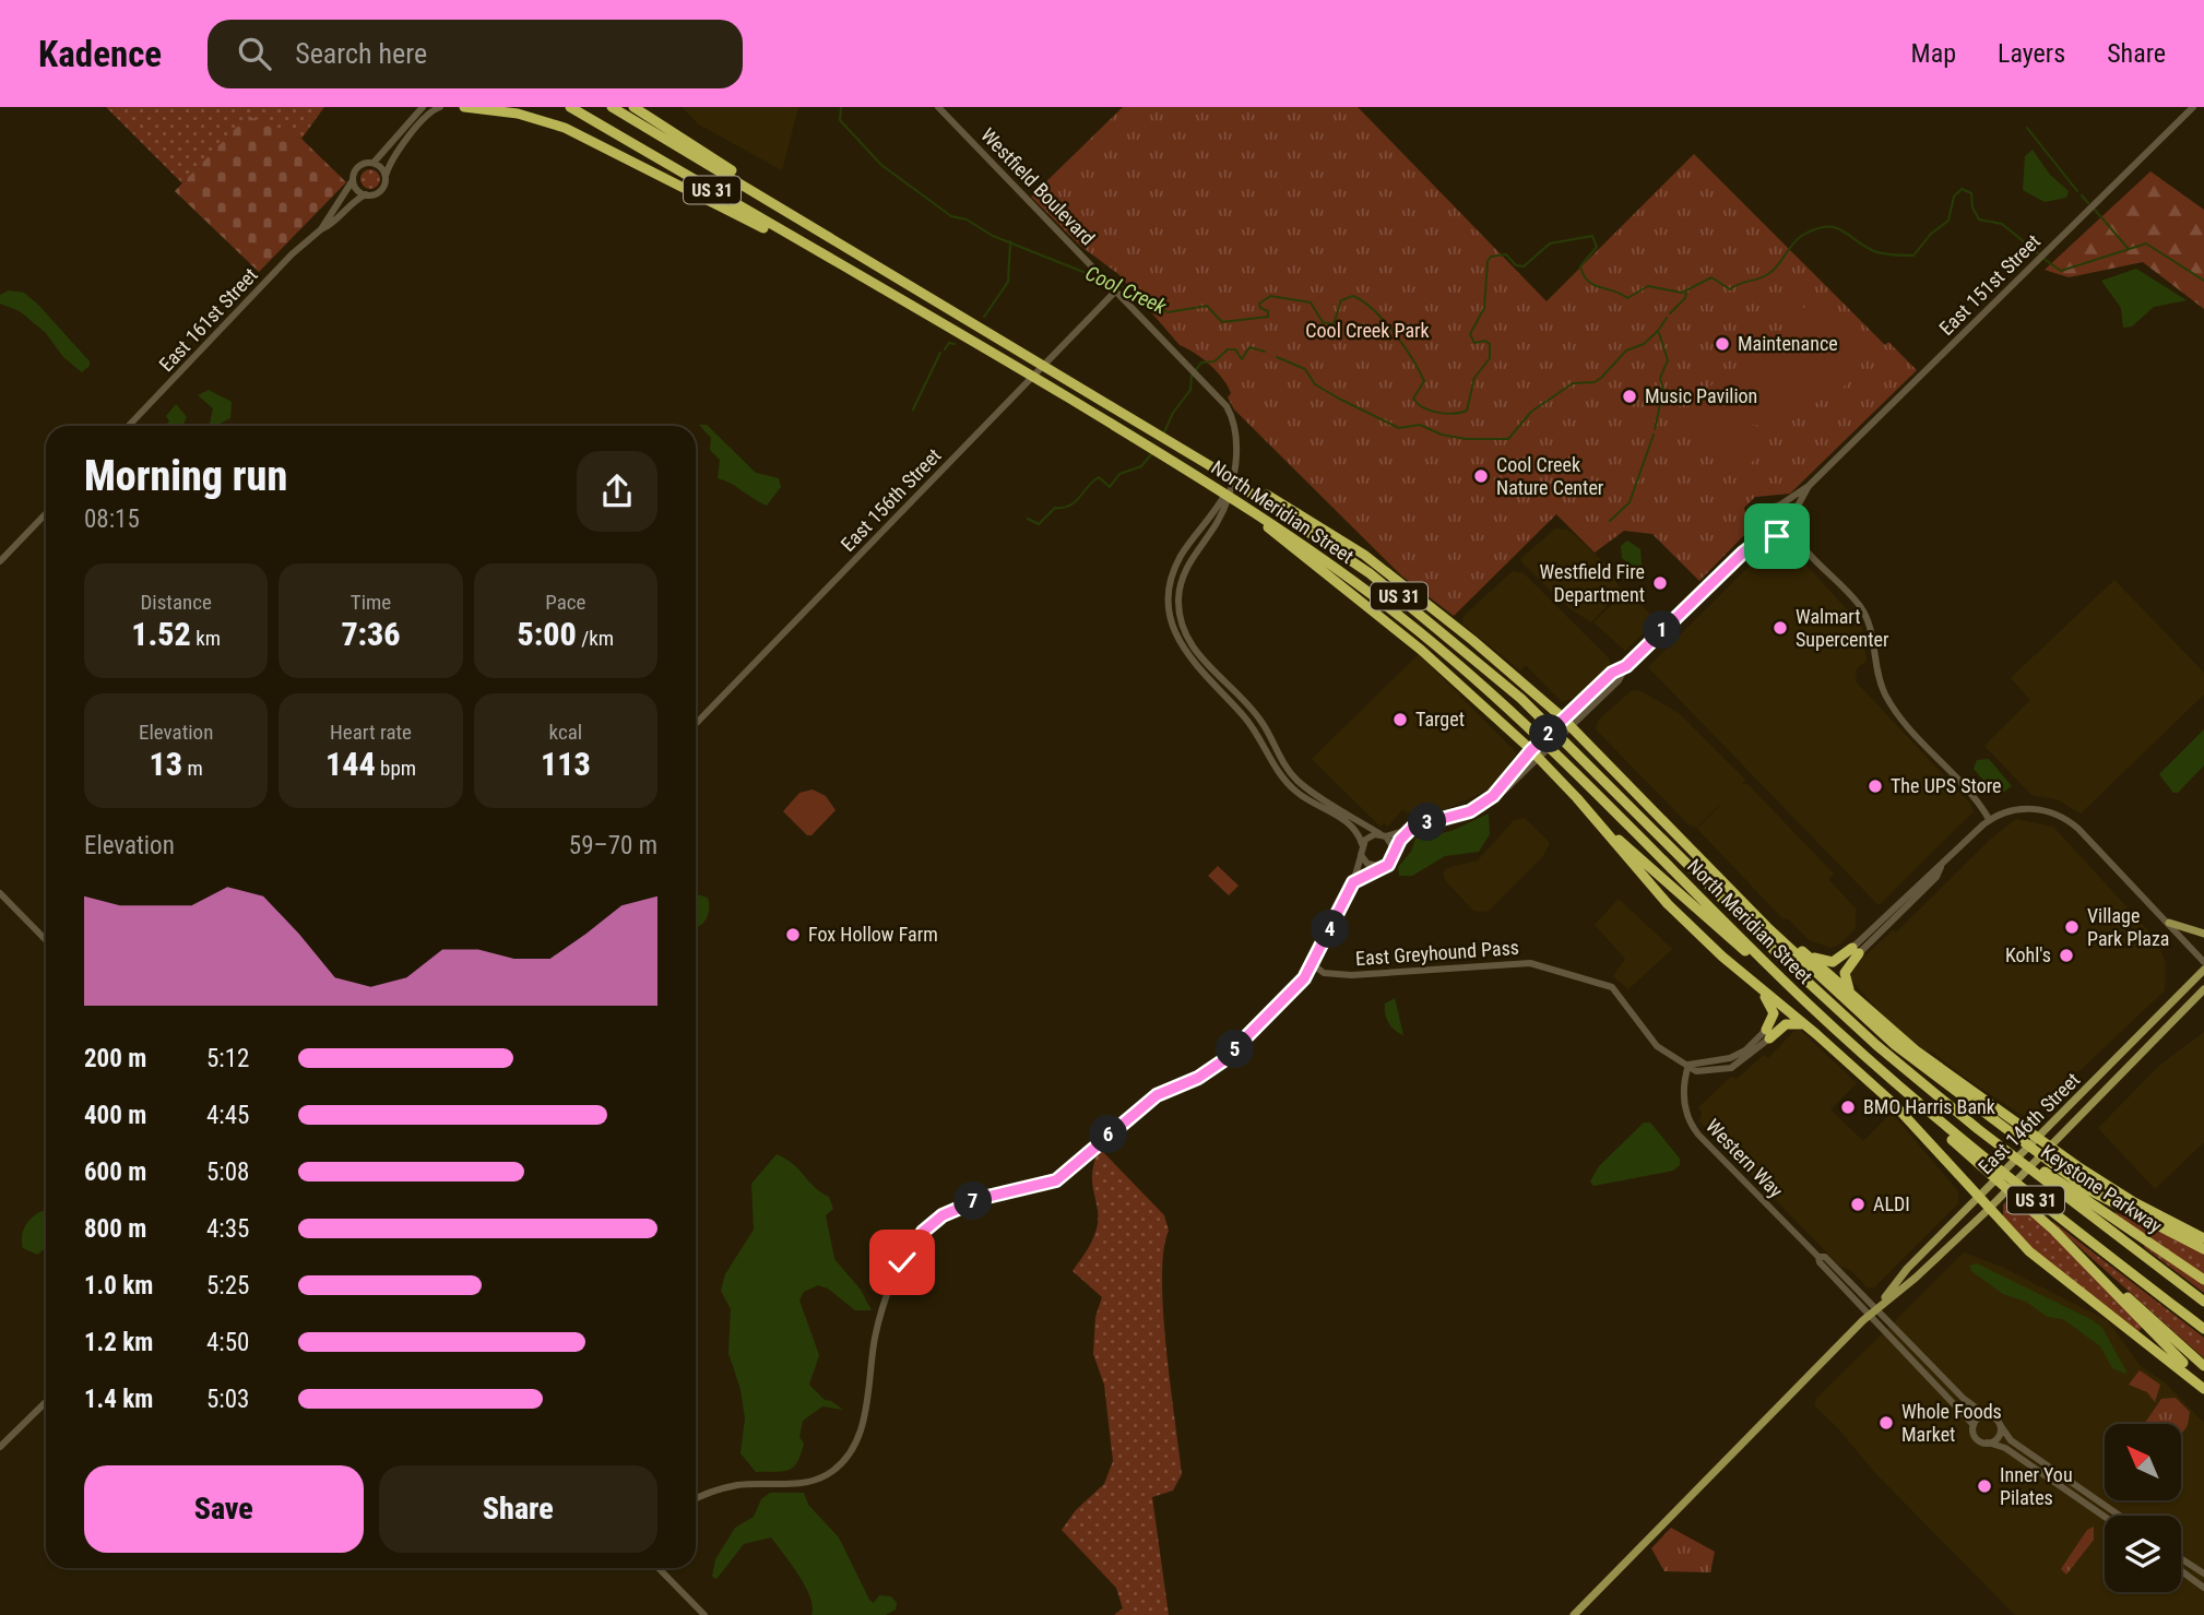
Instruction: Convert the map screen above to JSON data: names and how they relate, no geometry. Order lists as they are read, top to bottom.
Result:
{
  "streets": {
    "highway": ["US 31", "North Meridian Street", "Keystone Parkway"],
    "main road": ["East 146th Street"],
    "street": [
      "Westfield Boulevard",
      "East 151st Street",
      "East 161st Street",
      "East 156th Street",
      "East Greyhound Pass",
      "Western Way"
    ]
  },
  "crossings": [
    ["Westfield Boulevard", "East 156th Street"],
    ["North Meridian Street", "Keystone Parkway"],
    ["East Greyhound Pass", "Western Way"],
    ["East 146th Street", "Western Way"]
  ],
  "water": ["Cool Creek"],
  "parks": ["Cool Creek Park"],
  "places": [
    "Maintenance",
    "Music Pavilion",
    "Cool Creek Nature Center",
    "Westfield Fire Department",
    "Walmart Supercenter",
    "Target",
    "The UPS Store",
    "Village Park Plaza",
    "Fox Hollow Farm",
    "Kohl's",
    "BMO Harris Bank",
    "ALDI",
    "Whole Foods Market",
    "Inner You Pilates"
  ],
  "north": "top left",
  "page": {
    "header": "Kadence",
    "search": "Search here",
    "nav": ["Map", "Layers", "Share"],
    "heading": ["Morning run", "08:15"],
    "stats": [
      ["Distance", "1.52 km"],
      ["Time", "7:36"],
      ["Pace", "5:00 /km"],
      ["Elevation", "13 m"],
      ["Heart rate", "144 bpm"],
      ["kcal", "113"]
    ],
    "pins": [
      "1",
      "2",
      "3",
      "4",
      "5",
      "6",
      "7"
    ],
    "chart": ["Elevation", "59–70 m"],
    "list": [
      {
        "name": "200 m",
        "note": "5:12"
      },
      {
        "name": "400 m",
        "note": "4:45"
      },
      {
        "name": "600 m",
        "note": "5:08"
      },
      {
        "name": "800 m",
        "note": "4:35"
      },
      {
        "name": "1.0 km",
        "note": "5:25"
      },
      {
        "name": "1.2 km",
        "note": "4:50"
      },
      {
        "name": "1.4 km",
        "note": "5:03"
      }
    ],
    "buttons": ["Save", "Share"]
  }
}
